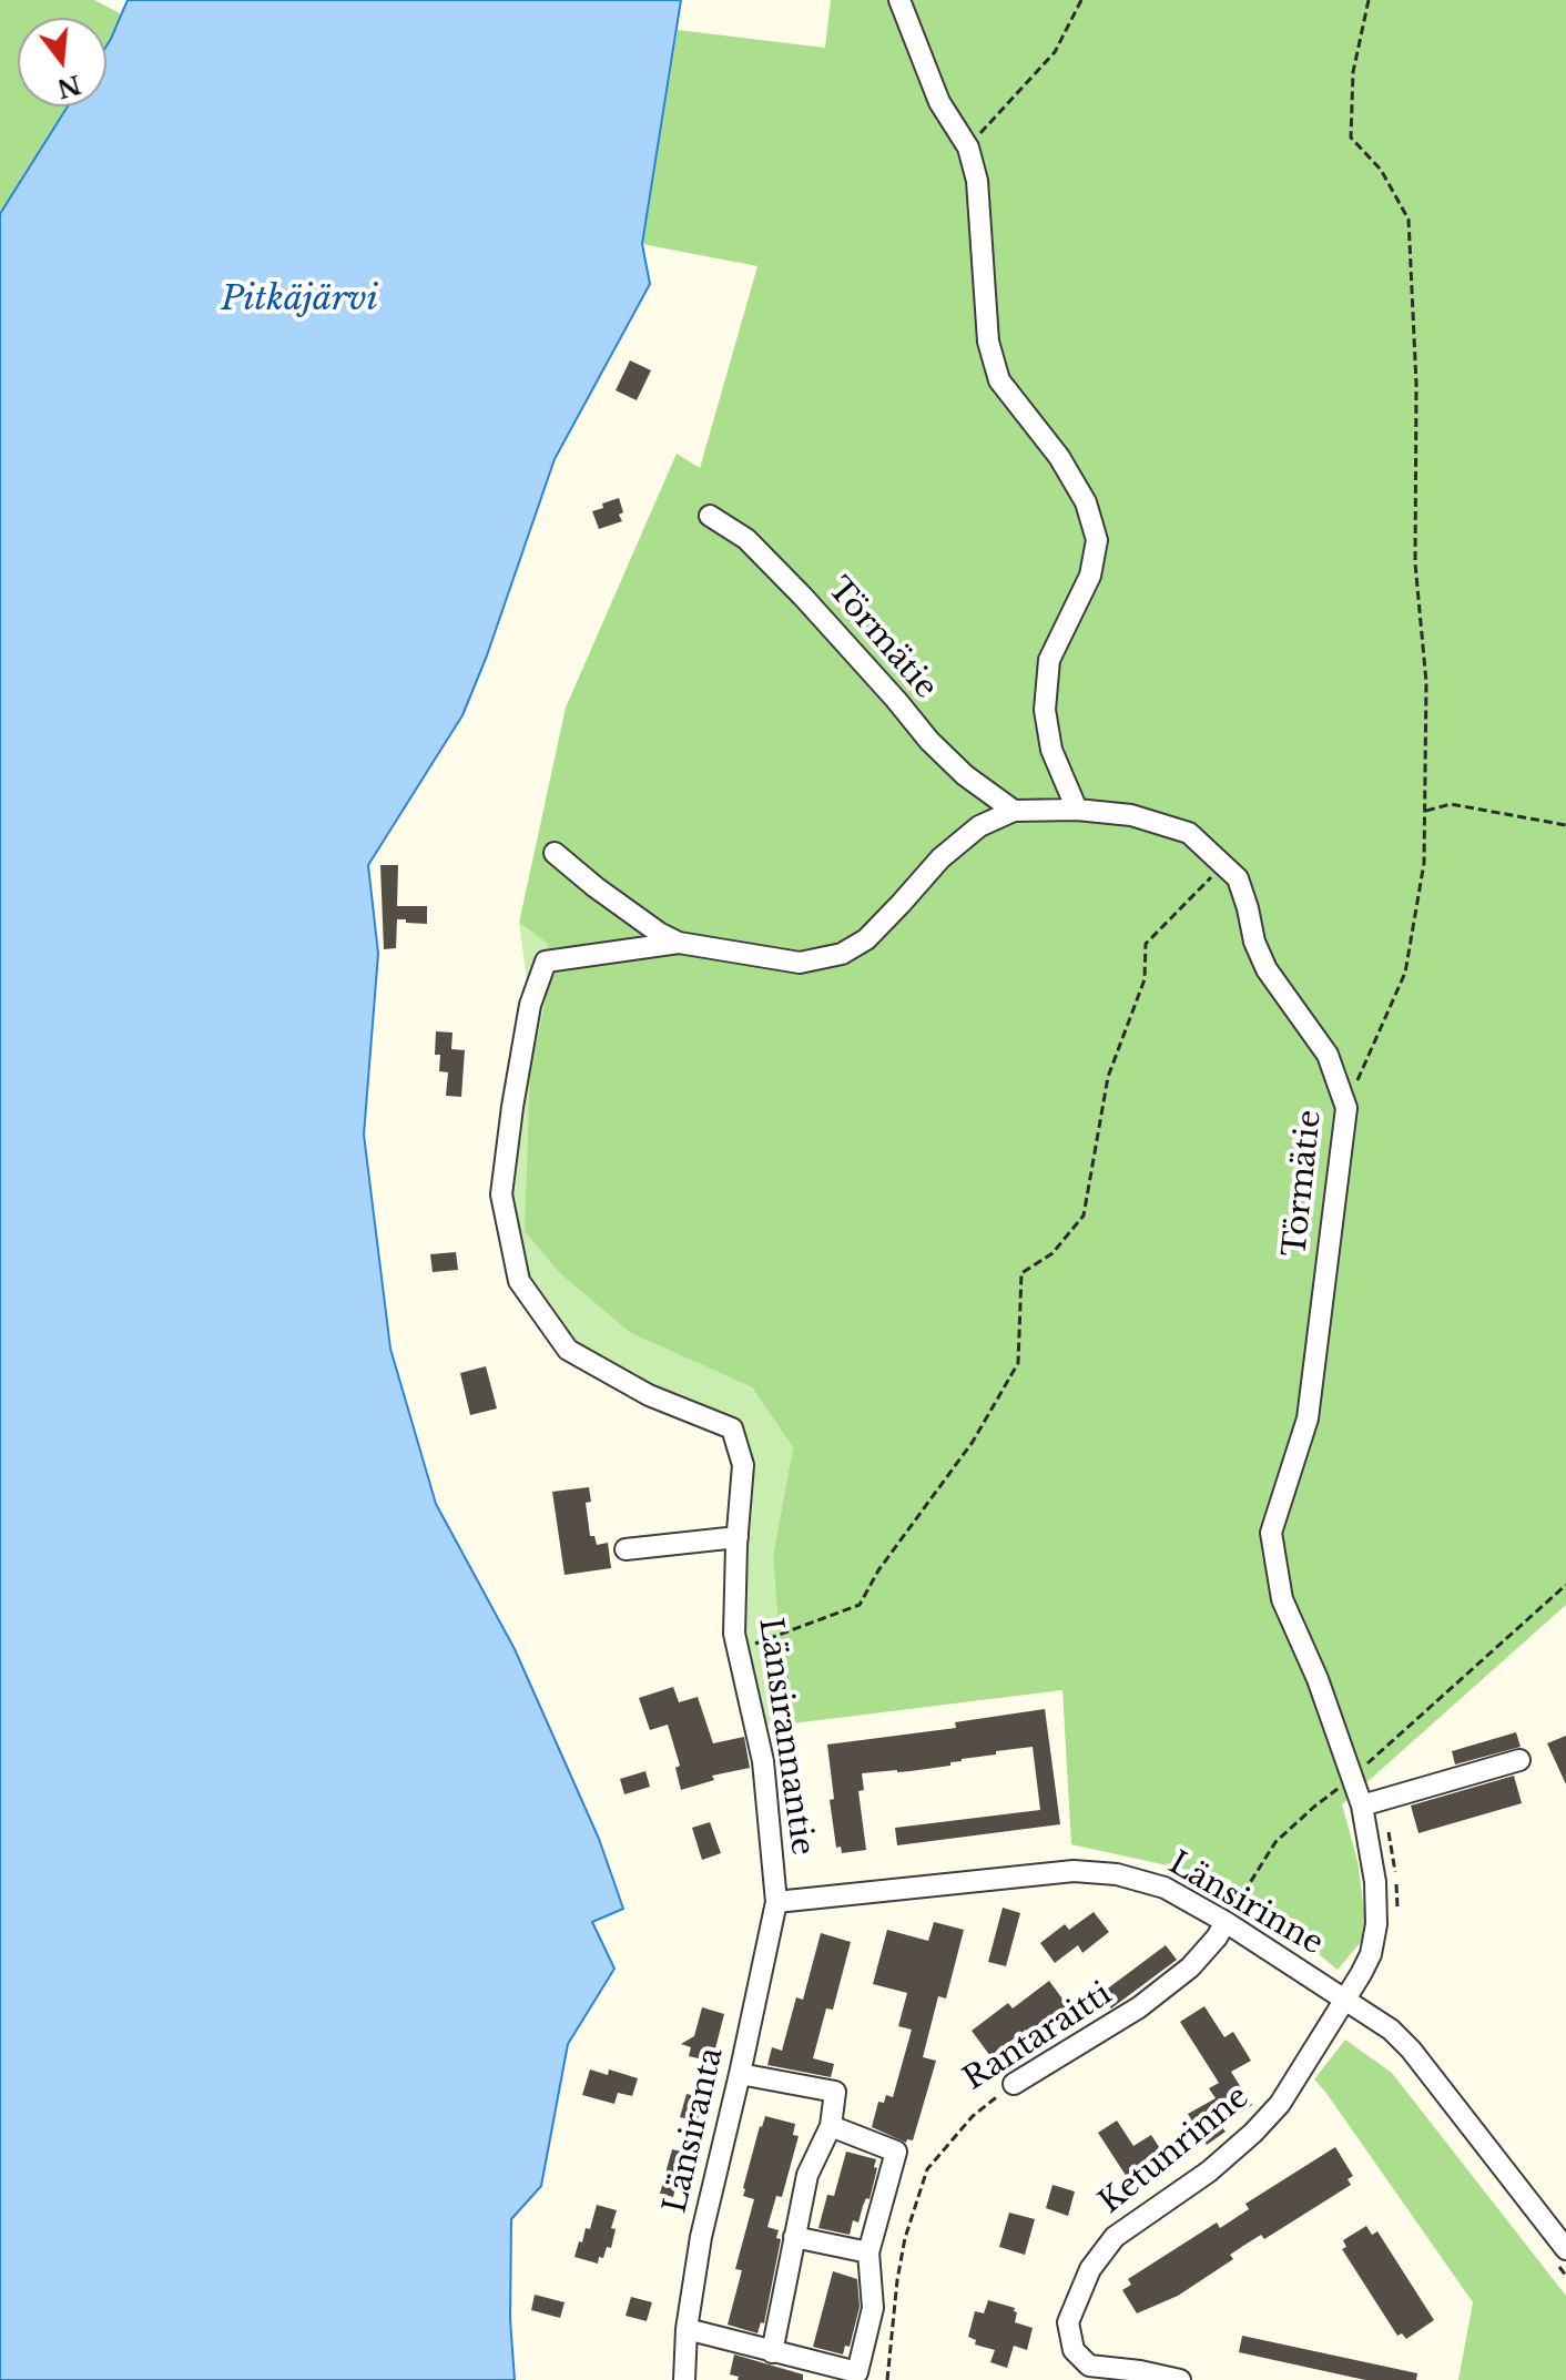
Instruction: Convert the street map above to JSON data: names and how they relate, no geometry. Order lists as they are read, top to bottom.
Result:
{
  "streets": {
    "street": [
      "Törmätie",
      "Länsirannantie",
      "Länsirinne",
      "Rantaraitti",
      "Länsiranta",
      "Ketunrinne"
    ]
  },
  "crossings": [
    ["Törmätie", "Länsirinne"],
    ["Törmätie", "Ketunrinne"],
    ["Länsirannantie", "Länsirinne"],
    ["Länsirannantie", "Länsiranta"],
    ["Länsirinne", "Rantaraitti"],
    ["Länsirinne", "Länsiranta"],
    ["Länsirinne", "Ketunrinne"]
  ],
  "water": ["Pitkäjärvi"],
  "north": "bottom"
}
